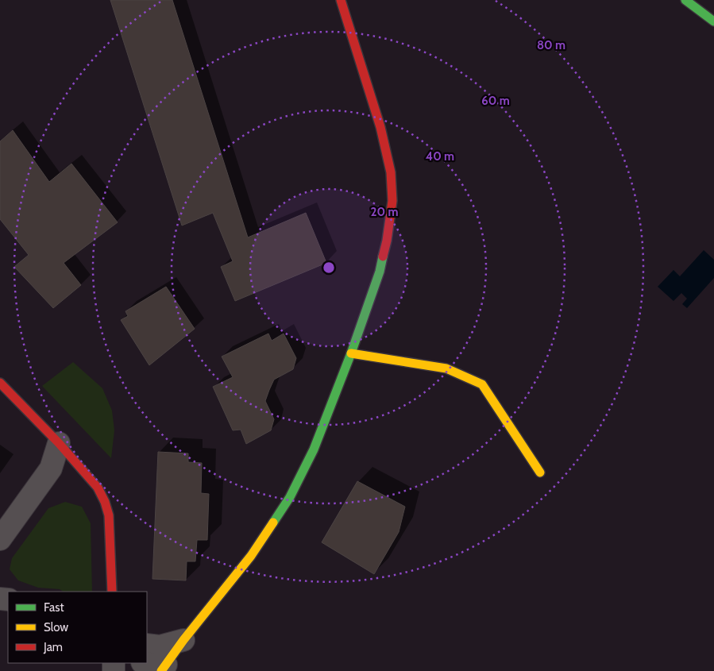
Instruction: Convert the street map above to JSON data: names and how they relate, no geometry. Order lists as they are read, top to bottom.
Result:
{
  "legend": ["Fast", "Slow", "Jam"],
  "rings": [
    "80 m",
    "60 m",
    "40 m",
    "20 m"
  ]
}
